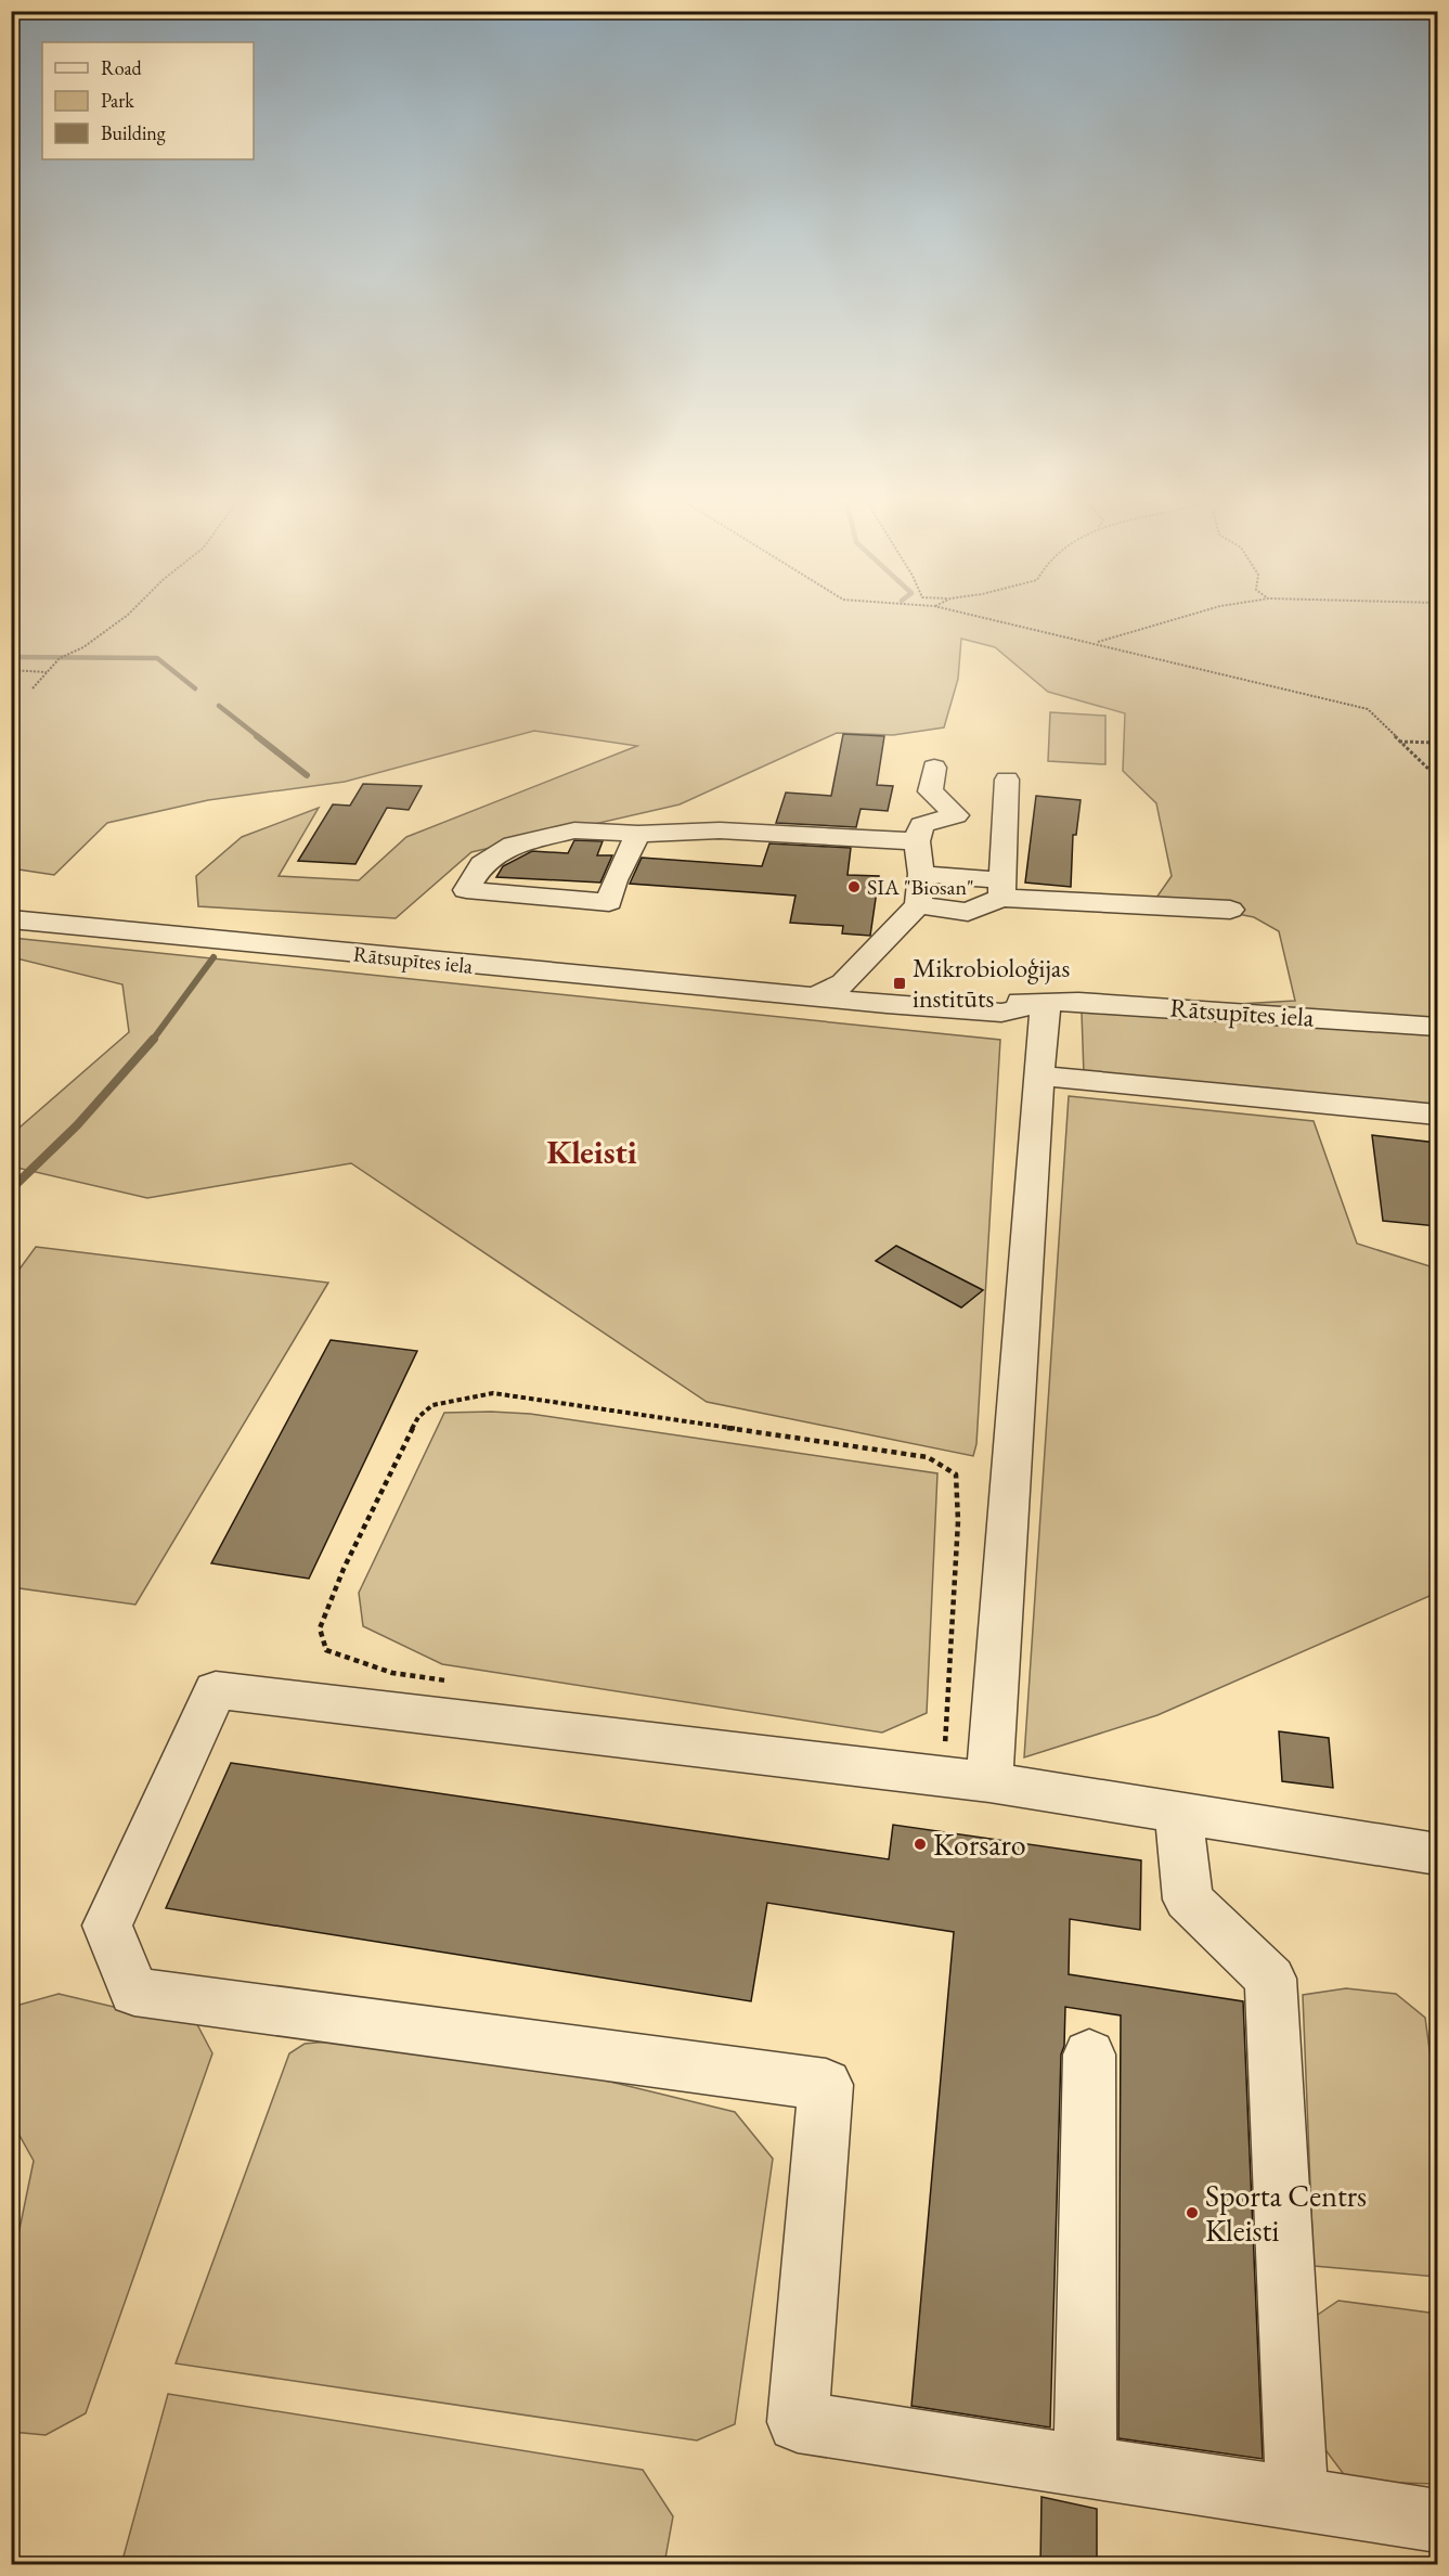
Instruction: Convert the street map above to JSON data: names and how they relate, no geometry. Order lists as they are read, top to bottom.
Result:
{
  "streets": {
    "street": ["Rātsupītes iela"]
  },
  "districts": ["Kleisti"],
  "places": {
    "other": ["SIA \"Biosan\"", "Korsaro", "Sporta Centrs Kleisti"],
    "transit": ["Mikrobioloģijas institūts"]
  },
  "legend": ["Road", "Park", "Building"]
}
